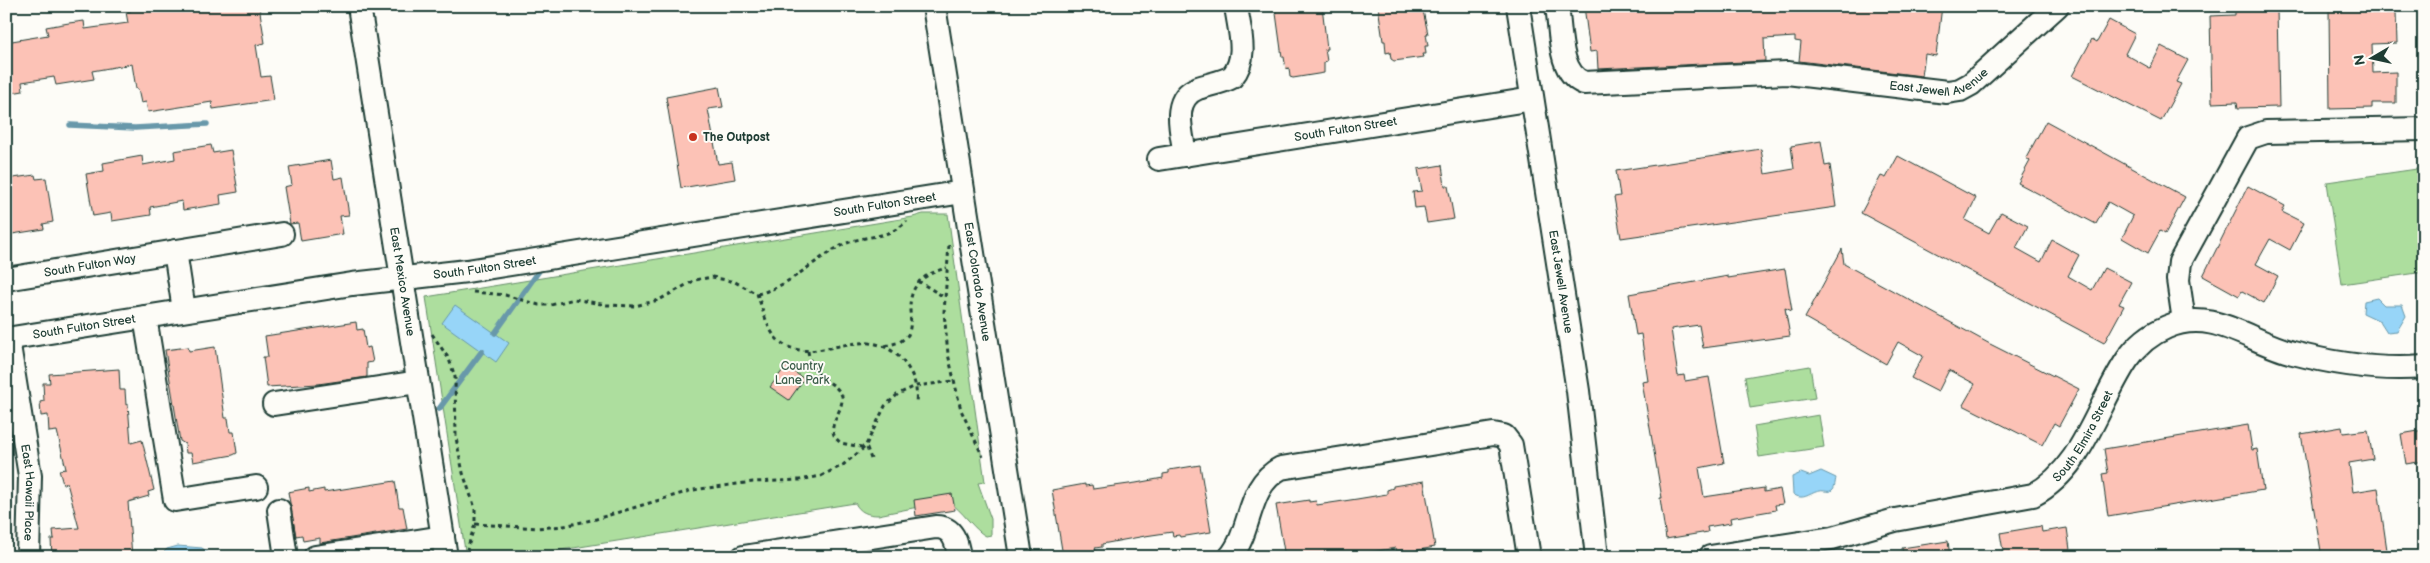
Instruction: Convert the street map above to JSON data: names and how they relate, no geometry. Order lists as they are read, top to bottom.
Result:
{
  "streets": {
    "street": [
      "East Jewell Avenue",
      "South Fulton Street",
      "South Fulton Way",
      "East Mexico Avenue",
      "East Colorado Avenue",
      "South Elmira Street",
      "East Hawaii Place"
    ]
  },
  "crossings": [
    ["East Jewell Avenue", "South Fulton Street"],
    ["South Fulton Street", "East Mexico Avenue"],
    ["South Fulton Street", "East Colorado Avenue"],
    ["South Fulton Street", "East Hawaii Place"]
  ],
  "parks": ["Country Lane Park"],
  "places": ["The Outpost"],
  "north": "left"
}
